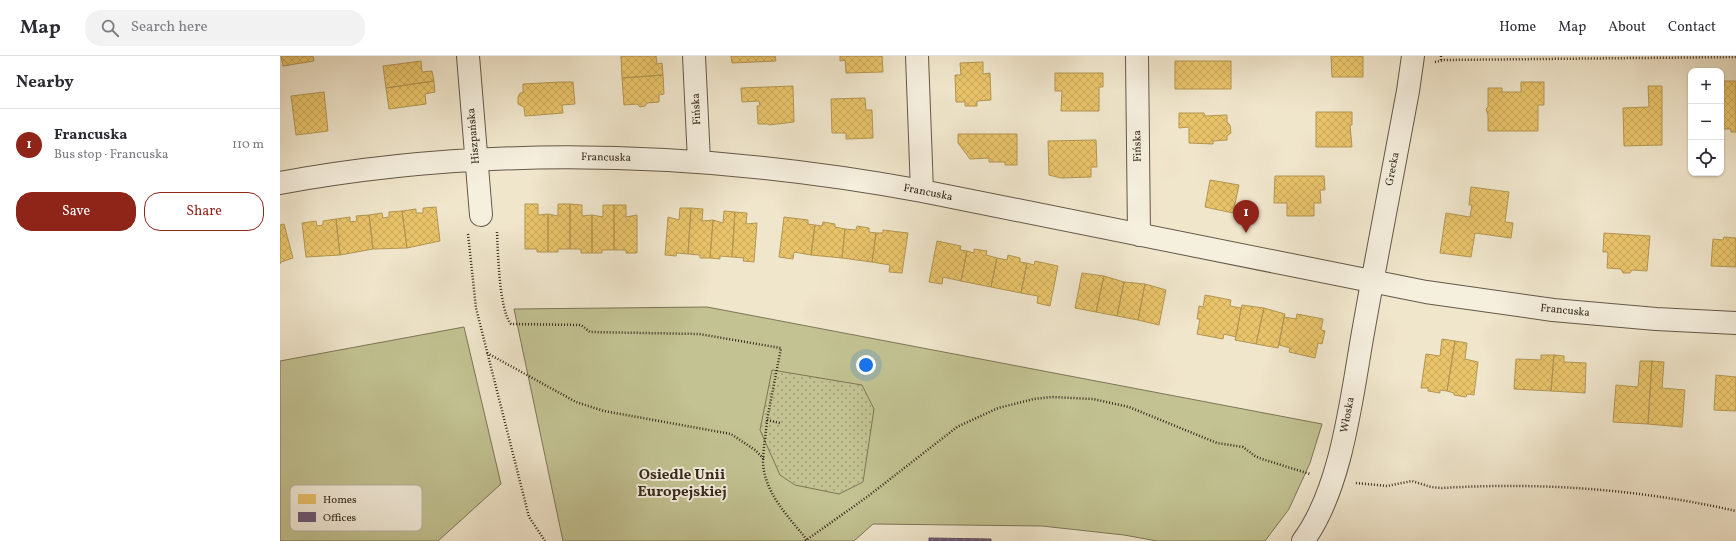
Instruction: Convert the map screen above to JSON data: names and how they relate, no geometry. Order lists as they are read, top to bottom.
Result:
{
  "streets": {
    "street": [
      "Fińska",
      "Hiszpańska",
      "Francuska",
      "Grecka",
      "Włoska"
    ]
  },
  "crossings": [
    ["Fińska", "Francuska"],
    ["Hiszpańska", "Francuska"],
    ["Francuska", "Grecka"],
    ["Francuska", "Włoska"],
    ["Grecka", "Włoska"]
  ],
  "districts": ["Osiedle Unii Europejskiej"],
  "legend": ["Homes", "Offices"],
  "page": {
    "header": "Map",
    "search": "Search here",
    "nav": [
      "Home",
      "Map",
      "About",
      "Contact"
    ],
    "heading": "Nearby",
    "map_buttons": ["+", "−"],
    "list": [
      {
        "mark": "1",
        "name": "Francuska",
        "note": "Bus stop · Francuska",
        "value": "110 m"
      }
    ],
    "buttons": ["Save", "Share"],
    "pins": "1"
  }
}
